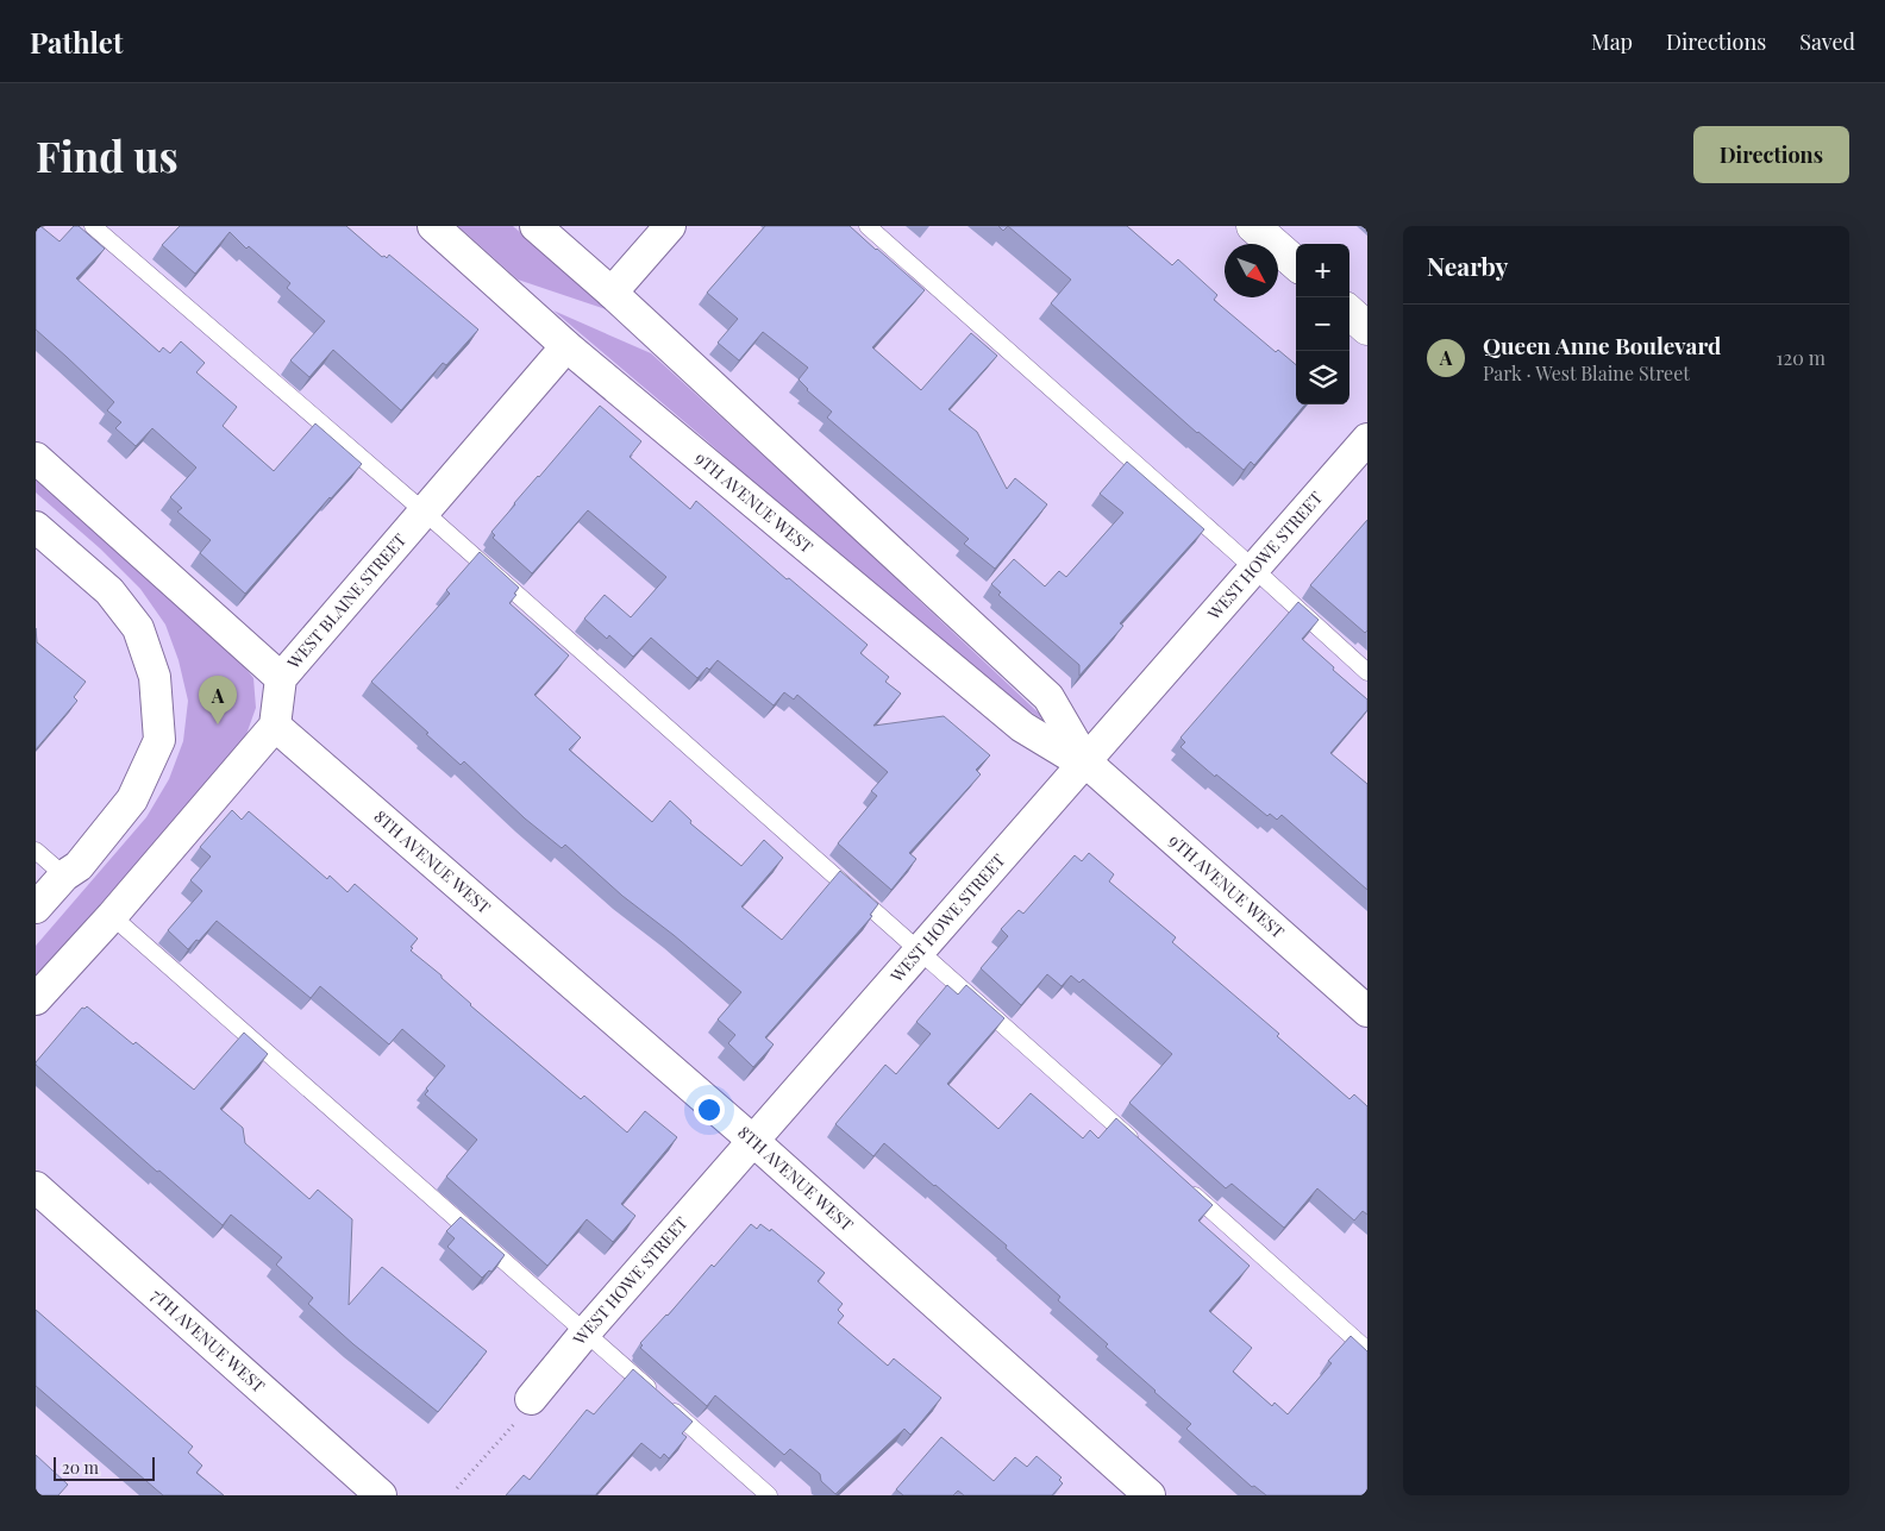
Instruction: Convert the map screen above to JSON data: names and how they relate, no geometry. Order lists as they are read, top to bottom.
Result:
{
  "streets": {
    "street": [
      "9TH AVENUE WEST",
      "WEST HOWE STREET",
      "WEST BLAINE STREET",
      "8TH AVENUE WEST",
      "7TH AVENUE WEST"
    ]
  },
  "crossings": [
    ["9TH AVENUE WEST", "WEST HOWE STREET"],
    ["9TH AVENUE WEST", "WEST BLAINE STREET"],
    ["WEST HOWE STREET", "8TH AVENUE WEST"],
    ["WEST BLAINE STREET", "8TH AVENUE WEST"]
  ],
  "scale_bar": "20 m",
  "north": "bottom right",
  "page": {
    "header": "Pathlet",
    "nav": ["Map", "Directions", "Saved"],
    "buttons": "Directions",
    "title": "Find us",
    "heading": "Nearby",
    "map_buttons": ["+", "−"],
    "list": [
      {
        "mark": "A",
        "name": "Queen Anne Boulevard",
        "note": "Park · West Blaine Street",
        "value": "120 m"
      }
    ],
    "pins": "A",
    "scale": "20 m"
  }
}
